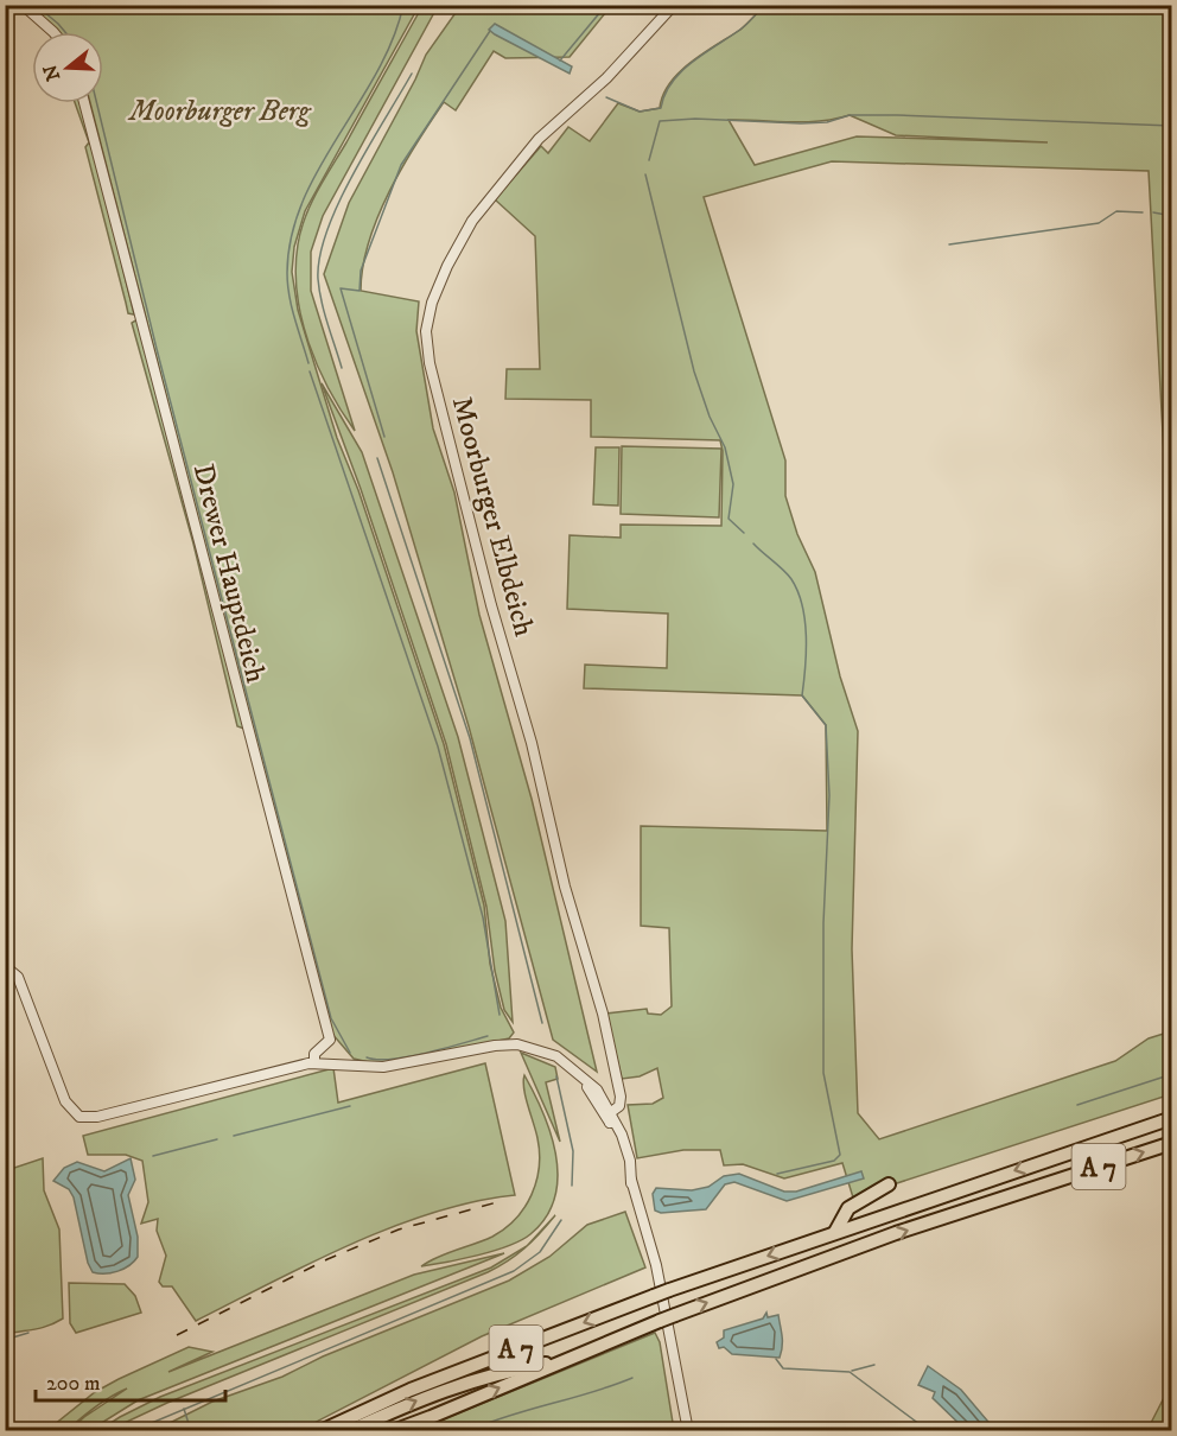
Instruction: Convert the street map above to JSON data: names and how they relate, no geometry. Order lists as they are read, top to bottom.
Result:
{
  "streets": {
    "highway": ["A 7"],
    "street": ["Moorburger Elbdeich", "Drewer Hauptdeich"]
  },
  "parks": ["Moorburger Berg"],
  "scale_bar": "200 m",
  "north": "left"
}
